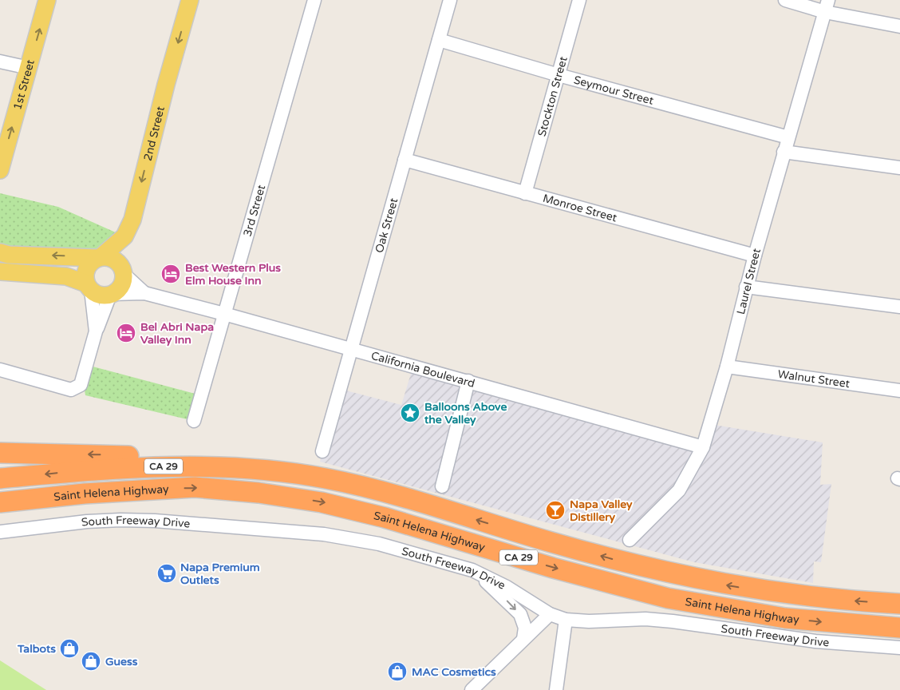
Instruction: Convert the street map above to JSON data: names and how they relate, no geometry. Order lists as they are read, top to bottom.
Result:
{
  "streets": {
    "highway": ["CA 29", "Saint Helena Highway"],
    "main road": ["1st Street", "2nd Street"],
    "street": [
      "Seymour Street",
      "Stockton Street",
      "Monroe Street",
      "3rd Street",
      "Oak Street",
      "Laurel Street",
      "California Boulevard",
      "Walnut Street",
      "South Freeway Drive"
    ]
  },
  "crossings": [
    ["Seymour Street", "Stockton Street"],
    ["Seymour Street", "Oak Street"],
    ["Seymour Street", "Laurel Street"],
    ["Stockton Street", "Monroe Street"],
    ["2nd Street", "California Boulevard"],
    ["Monroe Street", "Oak Street"],
    ["Monroe Street", "Laurel Street"],
    ["3rd Street", "California Boulevard"],
    ["Oak Street", "California Boulevard"],
    ["Laurel Street", "California Boulevard"],
    ["Laurel Street", "Walnut Street"]
  ],
  "one_way": ["1st Street", "2nd Street"],
  "places": {
    "hotel": ["Best Western Plus Elm House Inn", "Bel Abri Napa Valley Inn"],
    "place": ["Balloons Above the Valley"],
    "bar": ["Napa Valley Distillery"],
    "supermarket": ["Napa Premium Outlets"],
    "shop": ["Talbots", "Guess", "MAC Cosmetics"]
  }
}
